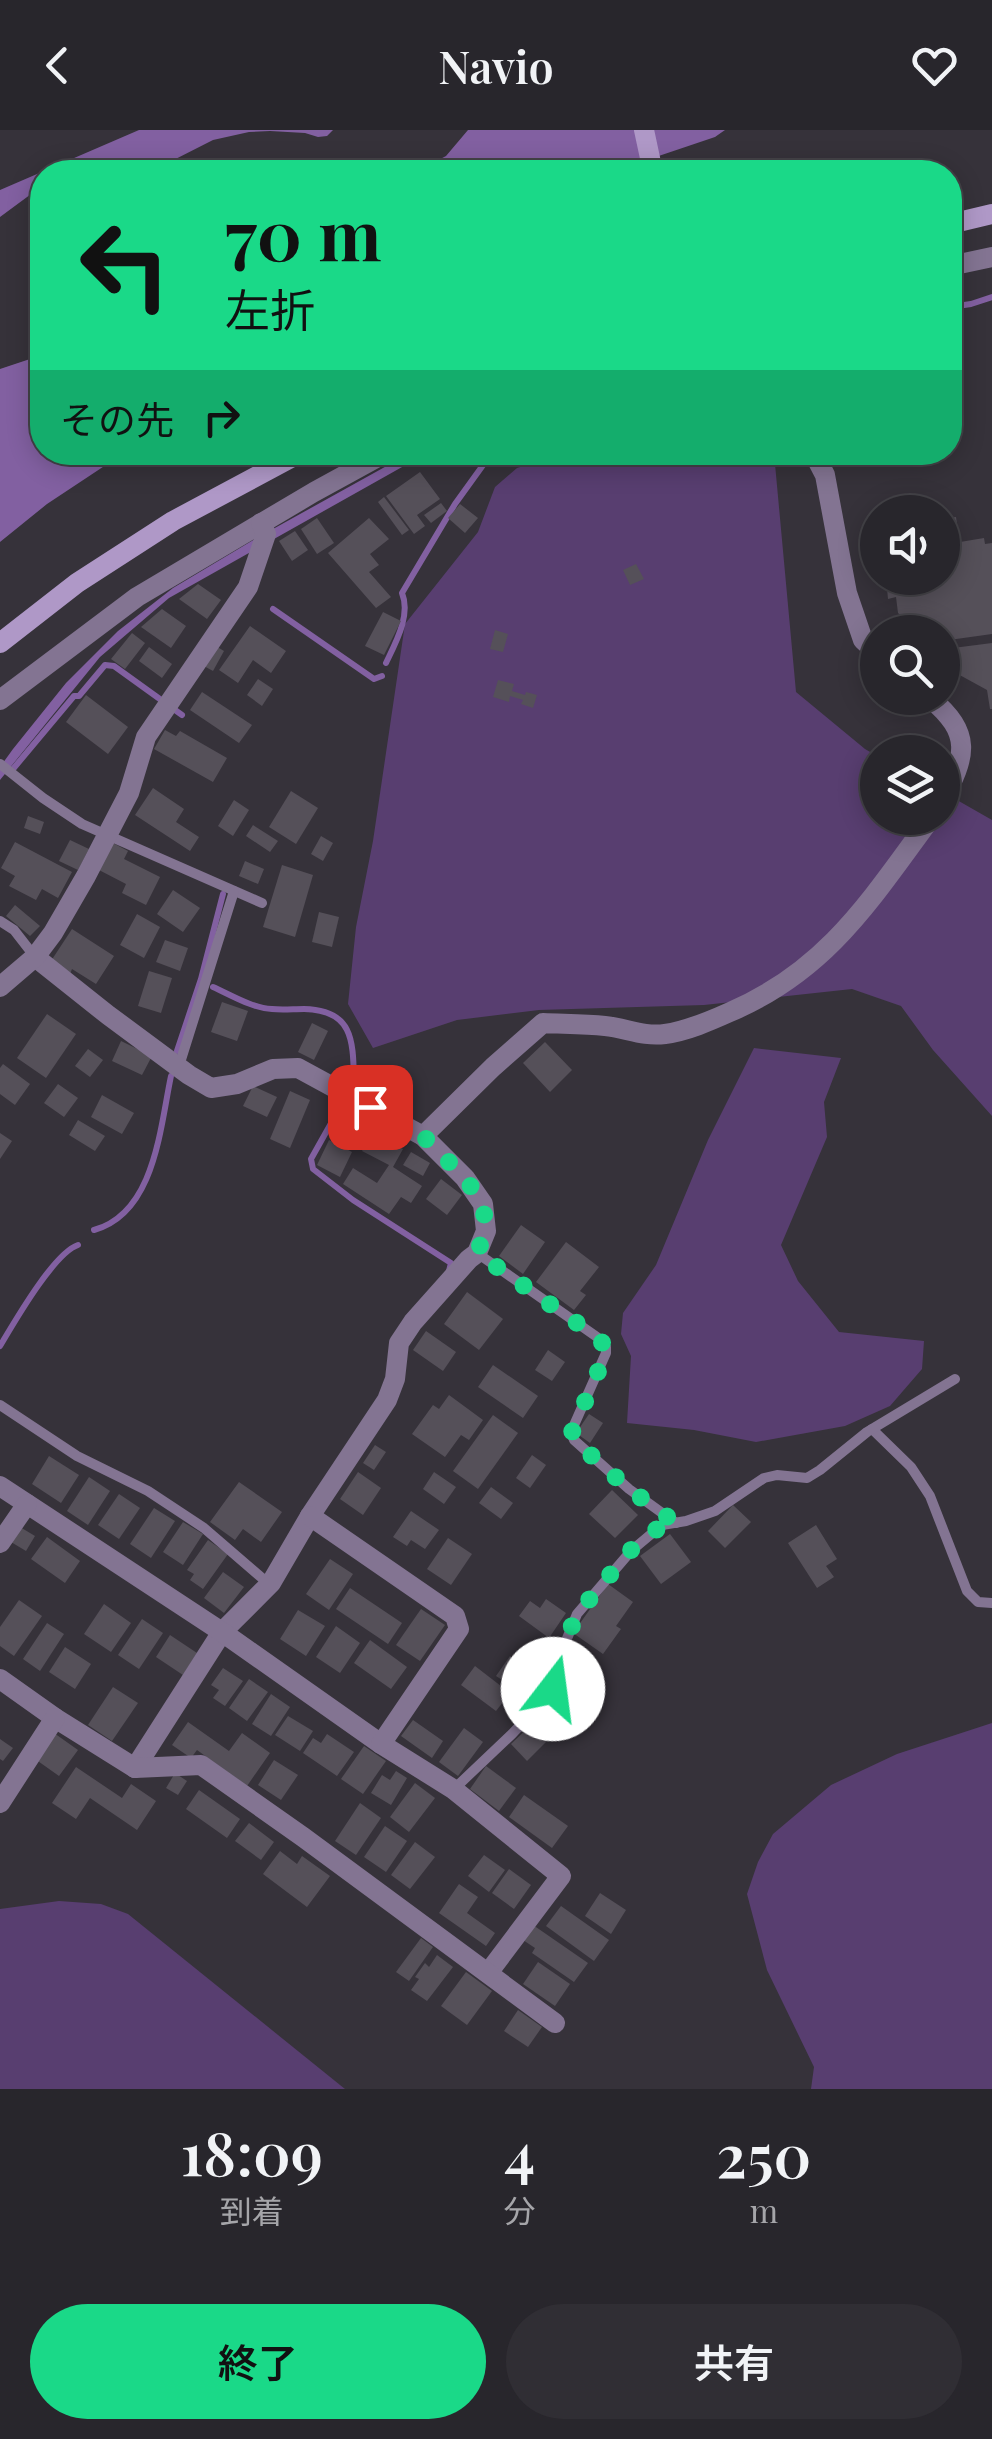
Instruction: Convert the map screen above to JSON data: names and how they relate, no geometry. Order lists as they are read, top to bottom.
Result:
{
  "page": {
    "header": "Navio",
    "turn": ["70 m", "左折"],
    "then": "その先",
    "eta": [
      "18:09",
      "到着",
      "4",
      "分",
      "250",
      "m"
    ],
    "buttons": ["終了", "共有"]
  }
}
